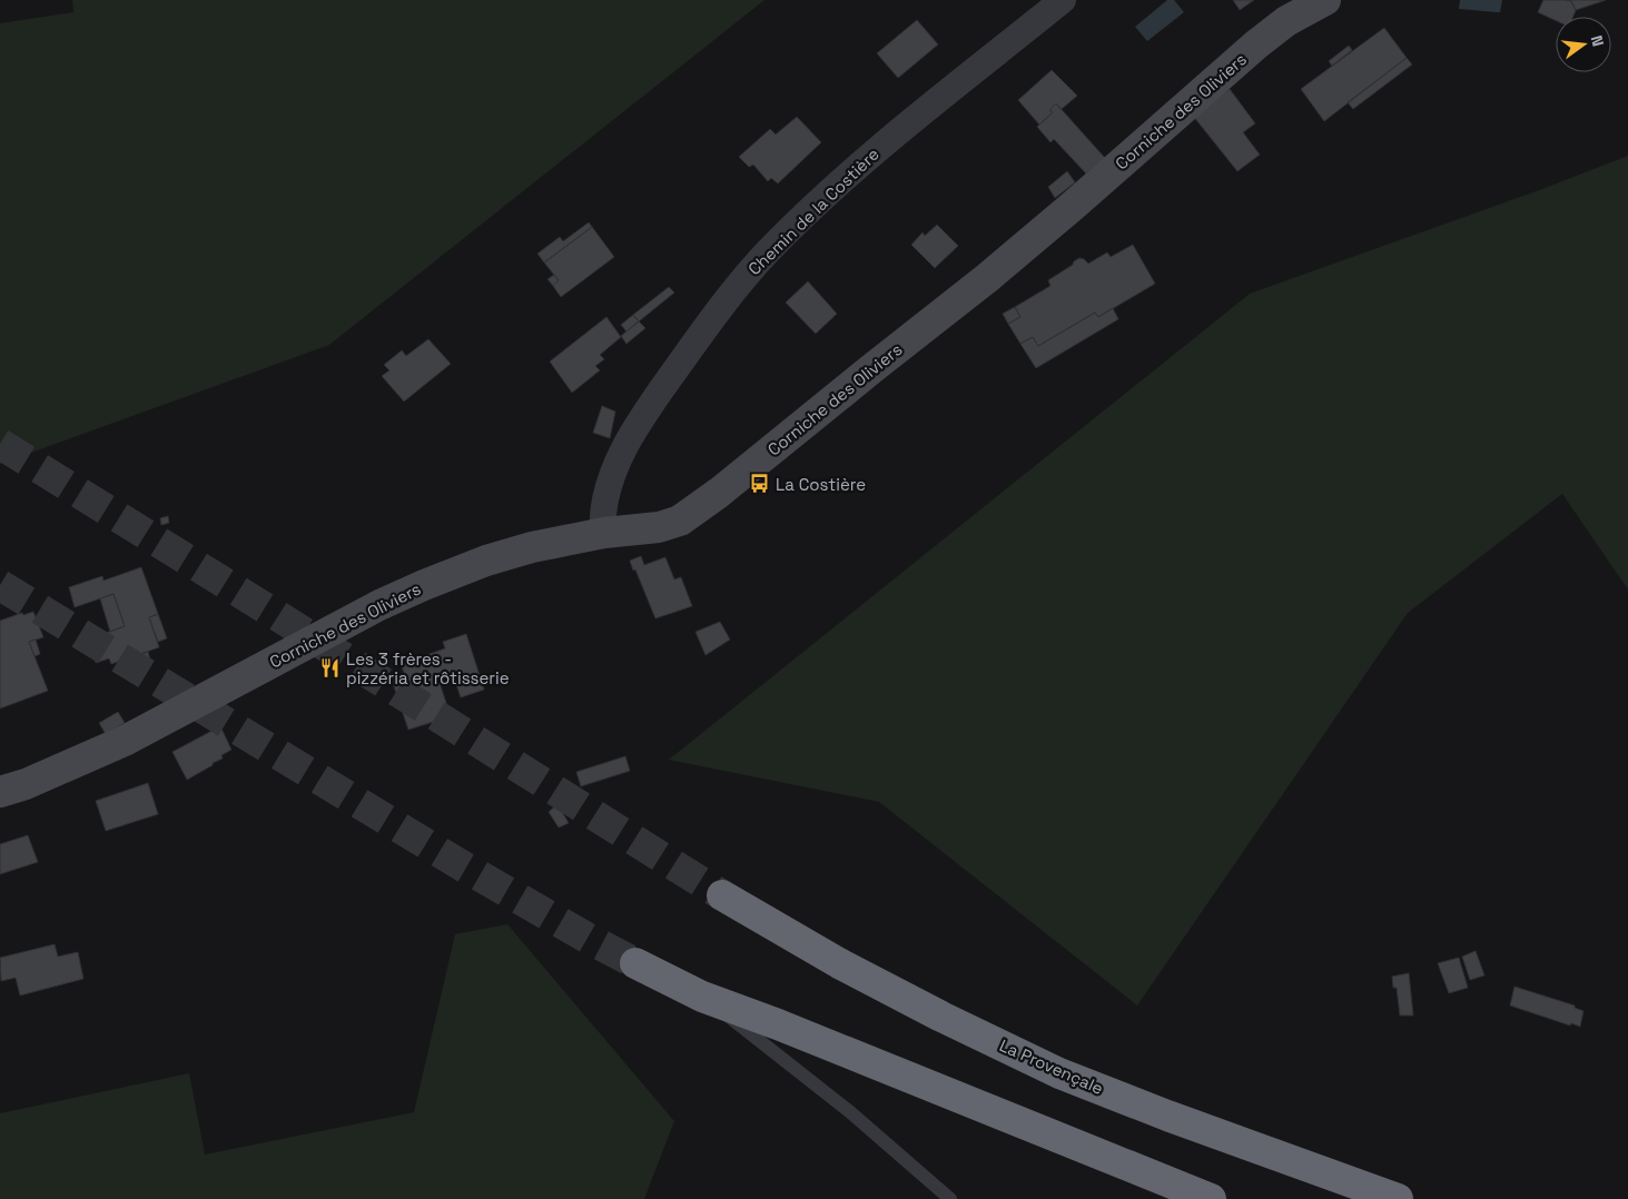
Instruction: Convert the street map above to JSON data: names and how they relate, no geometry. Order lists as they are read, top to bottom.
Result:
{
  "streets": {
    "highway": ["La Provençale"],
    "street": ["Corniche des Oliviers", "Chemin de la Costière"]
  },
  "crossings": [
    ["Corniche des Oliviers", "Chemin de la Costière"]
  ],
  "places": {
    "bus stop": ["La Costière"],
    "restaurant": ["Les 3 frères - pizzéria et rôtisserie"]
  },
  "north": "right"
}
